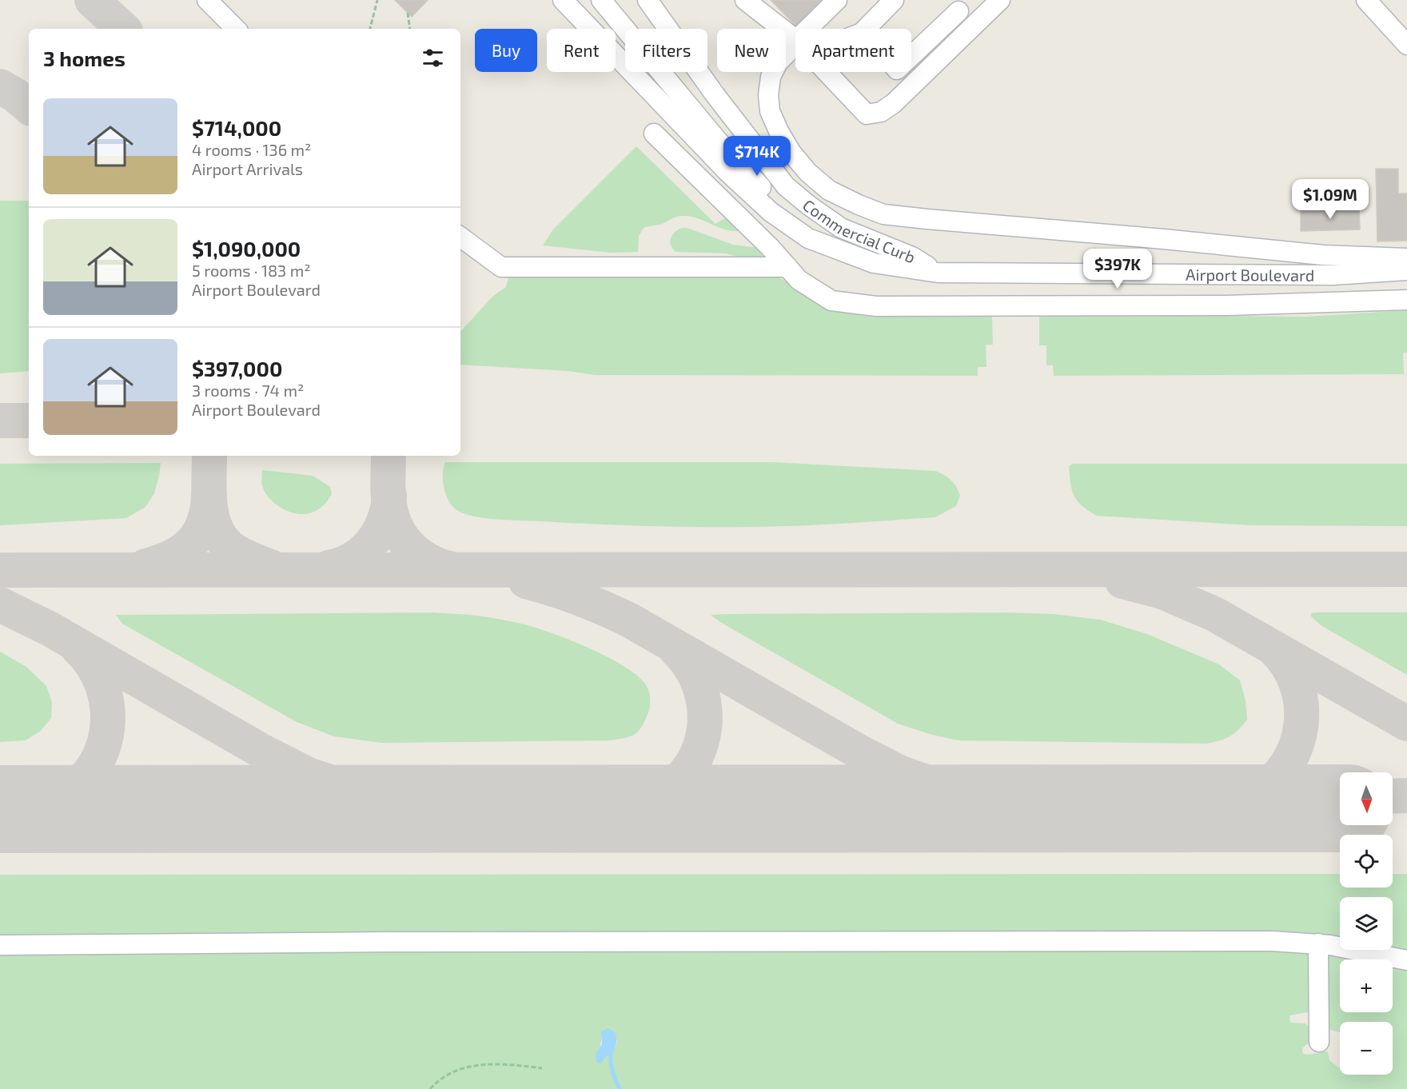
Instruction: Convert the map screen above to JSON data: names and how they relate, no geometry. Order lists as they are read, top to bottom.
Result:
{
  "streets": {
    "street": ["Commercial Curb", "Airport Boulevard"]
  },
  "crossings": [
    ["Commercial Curb", "Airport Boulevard"]
  ],
  "north": "bottom",
  "page": {
    "chip": [
      "Buy",
      "Rent",
      "Filters",
      "New",
      "Apartment"
    ],
    "heading": "3 homes",
    "list": [
      {
        "name": "$714,000",
        "note": "4 rooms · 136 m² · Airport Arrivals"
      },
      {
        "name": "$1,090,000",
        "note": "5 rooms · 183 m² · Airport Boulevard"
      },
      {
        "name": "$397,000",
        "note": "3 rooms · 74 m² · Airport Boulevard"
      }
    ],
    "price": ["$714K", "$1.09M", "$397K"],
    "map_buttons": ["+", "−"]
  }
}
